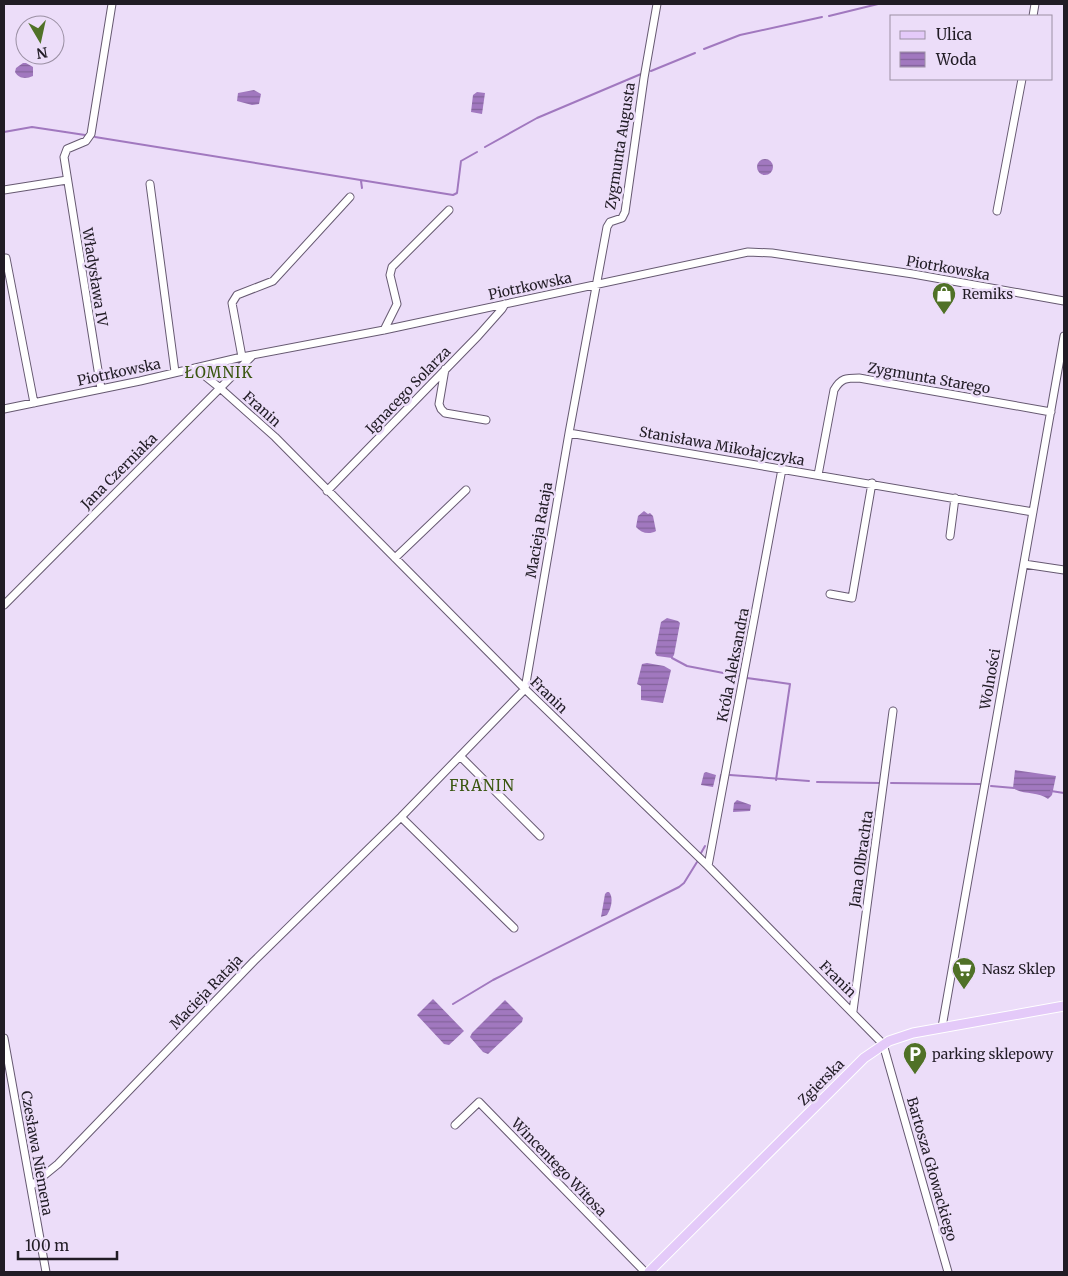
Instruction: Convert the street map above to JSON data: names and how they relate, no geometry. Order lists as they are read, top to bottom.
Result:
{
  "streets": {
    "main road": ["Zgierska"],
    "street": [
      "Zygmunta Augusta",
      "Piotrkowska",
      "Władysława IV",
      "Zygmunta Starego",
      "Ignacego Solarza",
      "Franin",
      "Stanisława Mikołajczyka",
      "Jana Czerniaka",
      "Macieja Rataja",
      "Króla Aleksandra",
      "Wolności",
      "Jana Olbrachta",
      "Czesława Niemena",
      "Wincentego Witosa",
      "Bartosza Głowackiego"
    ]
  },
  "crossings": [
    ["Zygmunta Augusta", "Piotrkowska"],
    ["Zygmunta Augusta", "Macieja Rataja"],
    ["Piotrkowska", "Władysława IV"],
    ["Piotrkowska", "Ignacego Solarza"],
    ["Piotrkowska", "Franin"],
    ["Piotrkowska", "Jana Czerniaka"],
    ["Piotrkowska", "Macieja Rataja"],
    ["Zygmunta Starego", "Stanisława Mikołajczyka"],
    ["Zygmunta Starego", "Wolności"],
    ["Ignacego Solarza", "Franin"],
    ["Franin", "Jana Czerniaka"],
    ["Franin", "Macieja Rataja"],
    ["Franin", "Króla Aleksandra"],
    ["Franin", "Jana Olbrachta"],
    ["Franin", "Zgierska"],
    ["Franin", "Bartosza Głowackiego"],
    ["Stanisława Mikołajczyka", "Macieja Rataja"],
    ["Stanisława Mikołajczyka", "Króla Aleksandra"],
    ["Stanisława Mikołajczyka", "Wolności"],
    ["Macieja Rataja", "Czesława Niemena"],
    ["Wolności", "Zgierska"],
    ["Zgierska", "Bartosza Głowackiego"]
  ],
  "districts": ["ŁOMNIK", "FRANIN"],
  "places": {
    "shop": ["Remiks"],
    "supermarket": ["Nasz Sklep"],
    "parking": ["parking sklepowy"]
  },
  "legend": ["Ulica", "Woda"],
  "scale_bar": "100 m",
  "north": "bottom"
}
